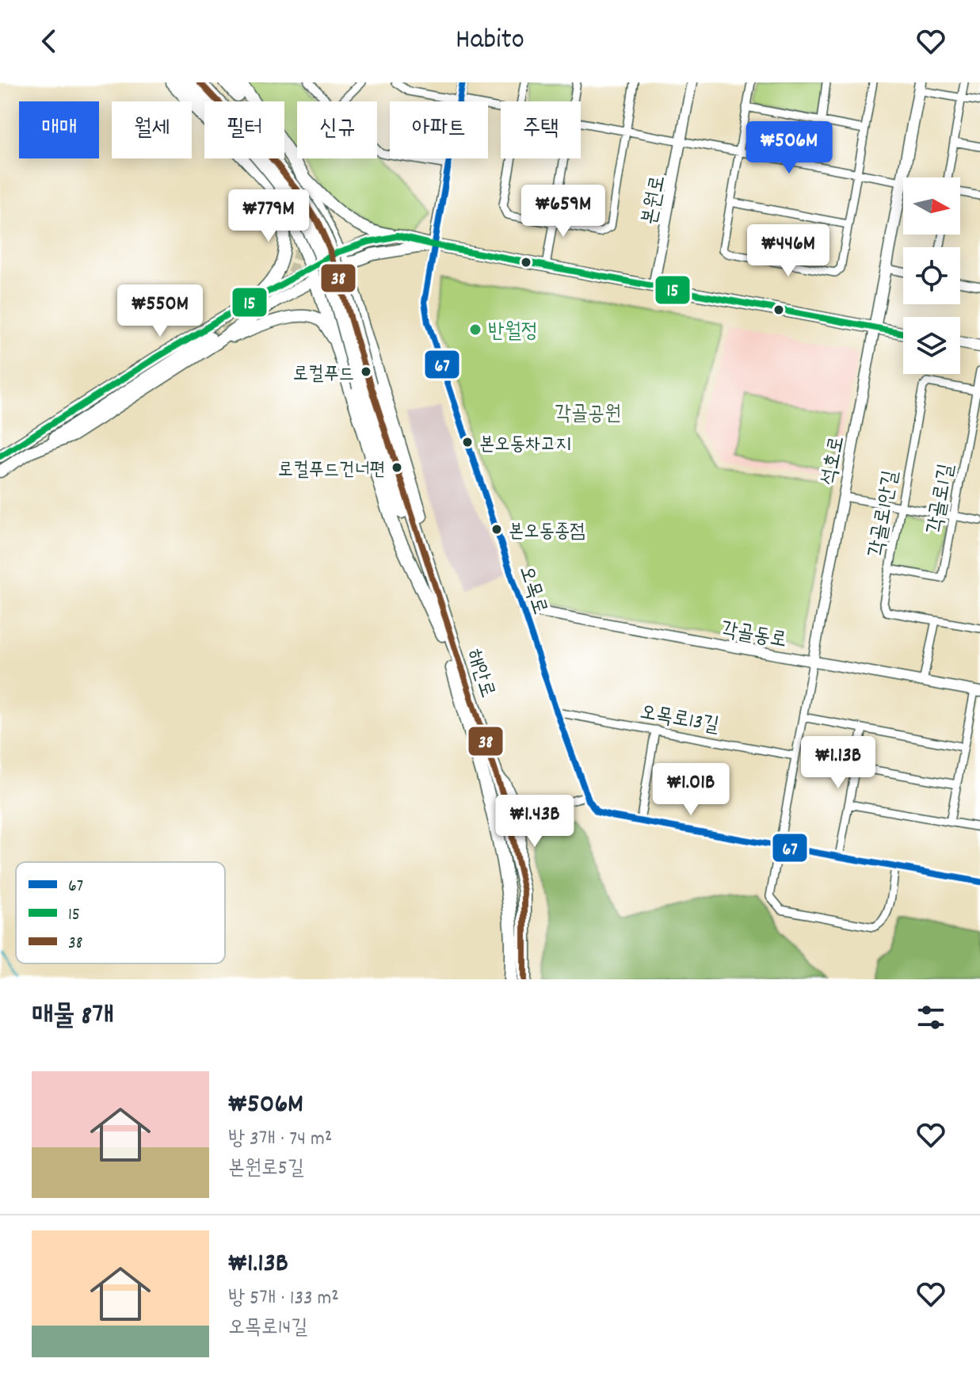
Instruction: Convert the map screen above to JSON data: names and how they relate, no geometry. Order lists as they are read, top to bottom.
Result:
{
  "streets": {
    "main road": ["석호로", "해안로"],
    "street": [
      "본원로",
      "각골로1길",
      "각골로1안길",
      "오목로",
      "각골동로",
      "오목로13길"
    ]
  },
  "crossings": [
    ["석호로", "오목로"],
    ["석호로", "각골동로"],
    ["석호로", "오목로13길"],
    ["각골로1길", "각골로1안길"],
    ["오목로", "각골동로"],
    ["오목로", "오목로13길"]
  ],
  "parks": ["각골공원"],
  "places": [
    "반월정",
    "로컬푸드",
    "본오동차고지",
    "로컬푸드건너편",
    "본오동종점"
  ],
  "lines": ["transit line 67", "transit line 38", "transit line 15"],
  "legend": ["67", "15", "38"],
  "north": "right",
  "page": {
    "header": "Habito",
    "chip": [
      "매매",
      "월세",
      "필터",
      "신규",
      "아파트",
      "주택"
    ],
    "price": [
      "₩506M",
      "₩659M",
      "₩779M",
      "₩446M",
      "₩550M",
      "₩1.13B",
      "₩1.01B",
      "₩1.43B"
    ],
    "heading": "매물 8개",
    "list": [
      {
        "name": "₩506M",
        "note": "방 3개 · 74 m² · 본원로5길"
      },
      {
        "name": "₩1.13B",
        "note": "방 5개 · 133 m² · 오목로14길"
      }
    ]
  }
}
